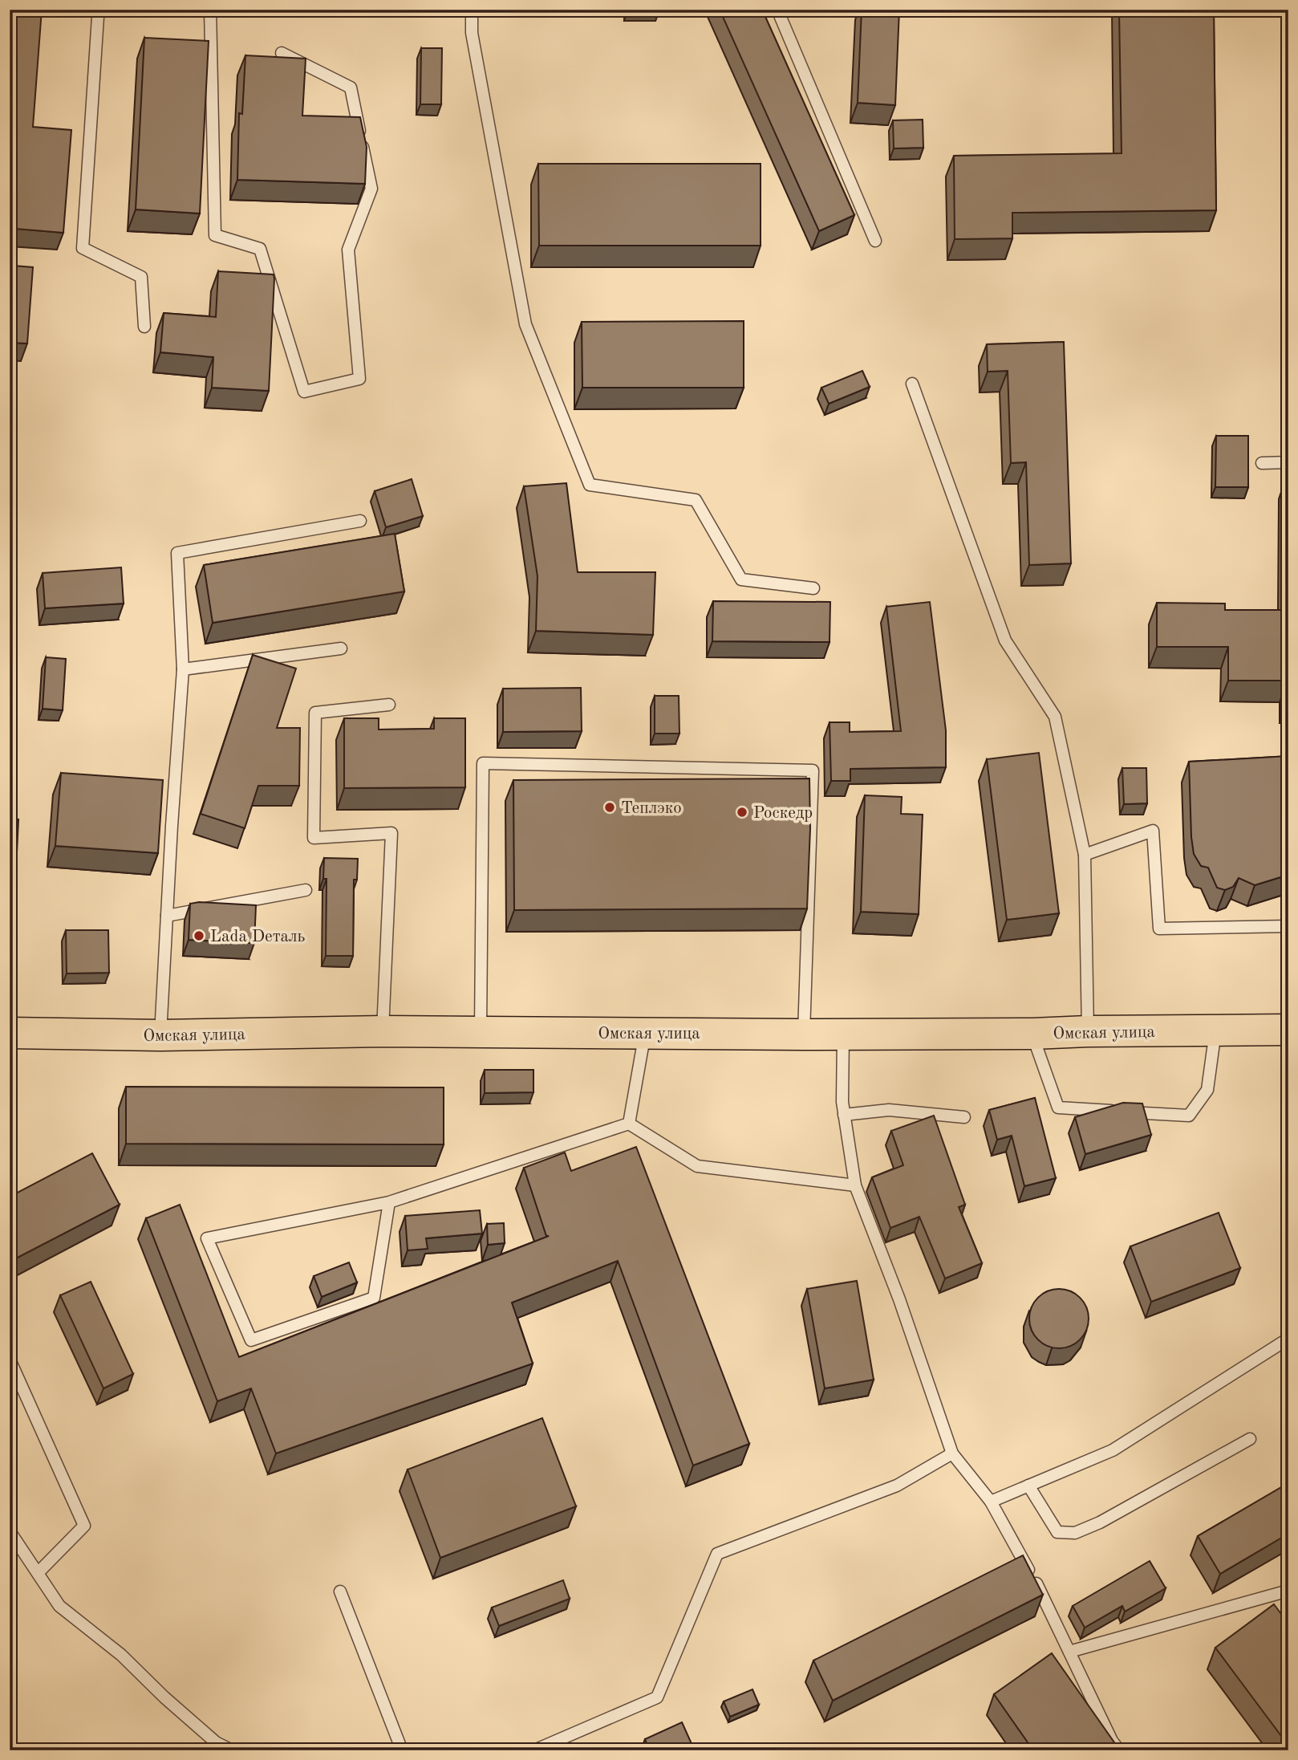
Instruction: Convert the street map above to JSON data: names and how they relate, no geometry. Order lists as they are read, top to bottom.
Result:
{
  "streets": {
    "main road": ["Омская улица"]
  },
  "places": ["Теплэко", "Роскедр", "Lada Dеталь"]
}
